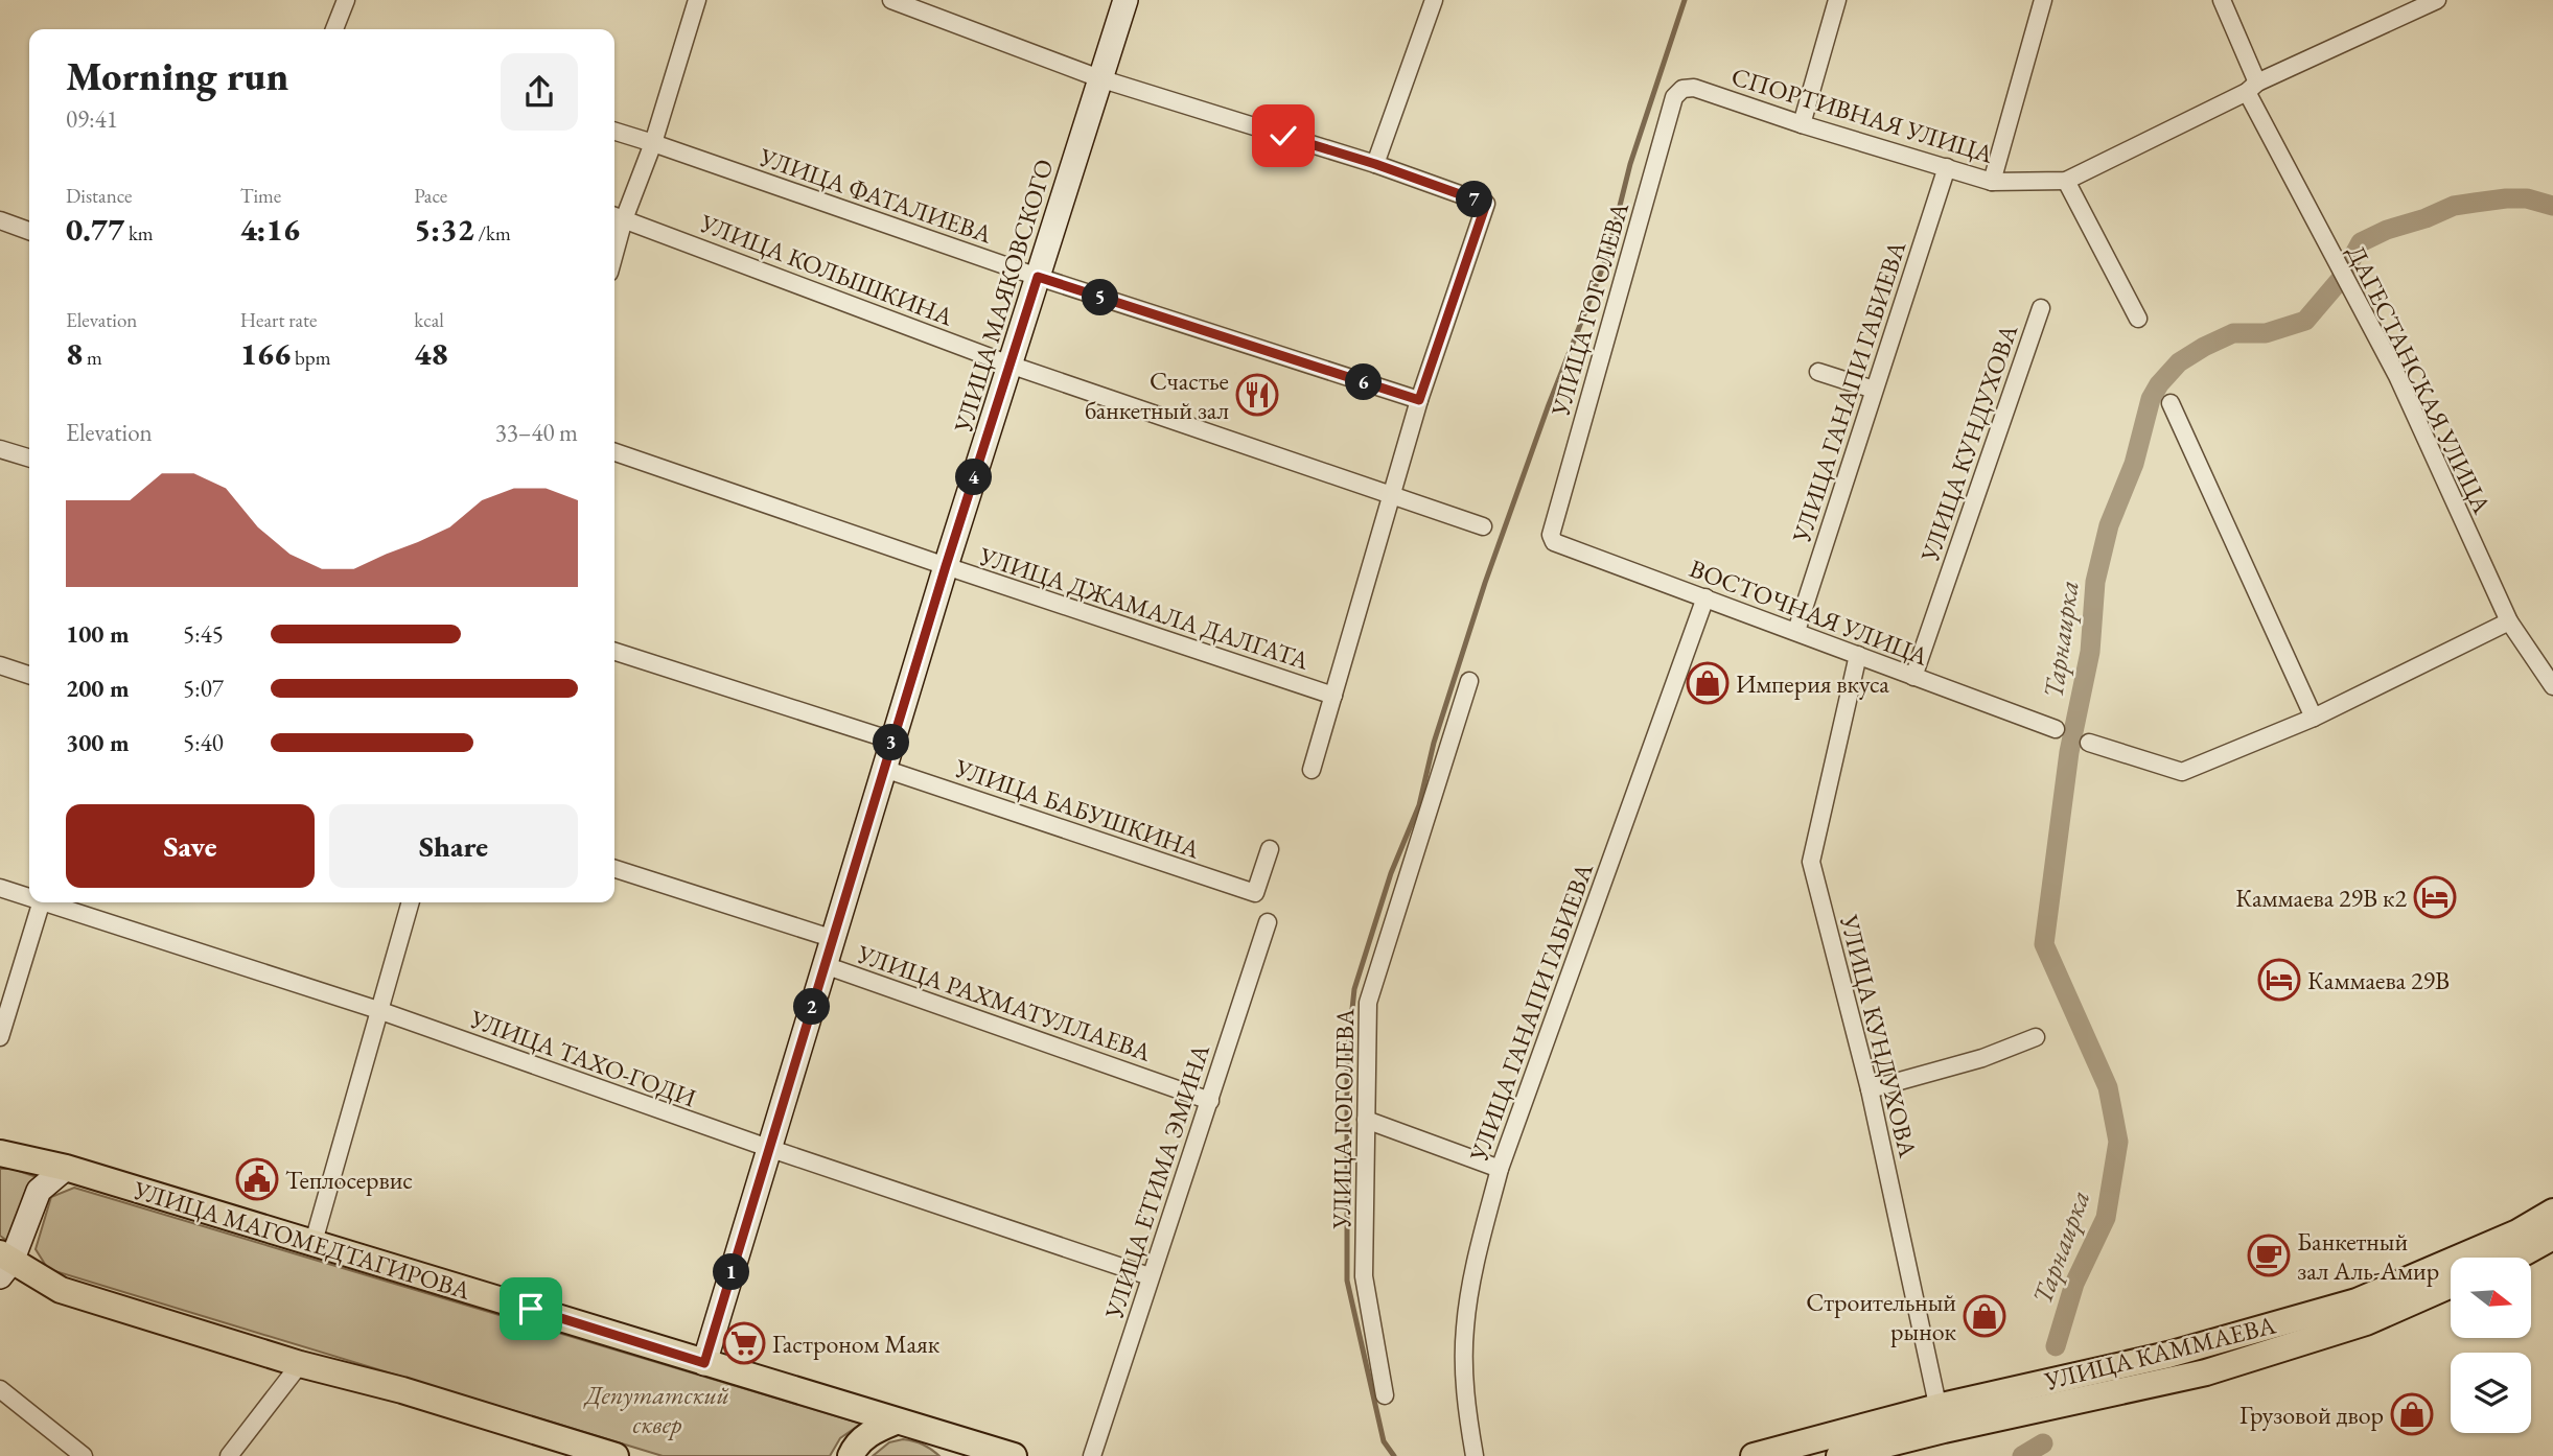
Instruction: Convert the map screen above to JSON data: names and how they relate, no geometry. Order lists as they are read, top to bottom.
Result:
{
  "streets": {
    "main road": ["УЛИЦА МАГОМЕДТАГИРОВА", "УЛИЦА КАММАЕВА"],
    "street": [
      "СПОРТИВНАЯ УЛИЦА",
      "УЛИЦА ФАТАЛИЕВА",
      "УЛИЦА КОЛЫШКИНА",
      "УЛИЦА МАЯКОВСКОГО",
      "УЛИЦА ГОГОЛЕВА",
      "ДАГЕСТАНСКАЯ УЛИЦА",
      "УЛИЦА ГАНАПИ ГАБИЕВА",
      "УЛИЦА КУНДУХОВА",
      "УЛИЦА ДЖАМАЛА ДАЛГАТА",
      "ВОСТОЧНАЯ УЛИЦА",
      "УЛИЦА БАБУШКИНА",
      "УЛИЦА РАХМАТУЛЛАЕВА",
      "УЛИЦА ТАХО-ГОДИ",
      "УЛИЦА ЕТИМА ЭМИНА"
    ]
  },
  "crossings": [
    ["СПОРТИВНАЯ УЛИЦА", "УЛИЦА ГОГОЛЕВА"],
    ["СПОРТИВНАЯ УЛИЦА", "ДАГЕСТАНСКАЯ УЛИЦА"],
    ["СПОРТИВНАЯ УЛИЦА", "УЛИЦА ГАНАПИ ГАБИЕВА"],
    ["УЛИЦА ФАТАЛИЕВА", "УЛИЦА МАЯКОВСКОГО"],
    ["УЛИЦА КОЛЫШКИНА", "УЛИЦА МАЯКОВСКОГО"],
    ["УЛИЦА МАЯКОВСКОГО", "УЛИЦА ДЖАМАЛА ДАЛГАТА"],
    ["УЛИЦА МАЯКОВСКОГО", "УЛИЦА БАБУШКИНА"],
    ["УЛИЦА МАЯКОВСКОГО", "УЛИЦА РАХМАТУЛЛАЕВА"],
    ["УЛИЦА МАЯКОВСКОГО", "УЛИЦА ТАХО-ГОДИ"],
    ["УЛИЦА МАЯКОВСКОГО", "УЛИЦА МАГОМЕДТАГИРОВА"],
    ["УЛИЦА ГОГОЛЕВА", "ВОСТОЧНАЯ УЛИЦА"],
    ["УЛИЦА ГАНАПИ ГАБИЕВА", "ВОСТОЧНАЯ УЛИЦА"],
    ["УЛИЦА КУНДУХОВА", "ВОСТОЧНАЯ УЛИЦА"],
    ["УЛИЦА КУНДУХОВА", "УЛИЦА КАММАЕВА"],
    ["УЛИЦА РАХМАТУЛЛАЕВА", "УЛИЦА ЕТИМА ЭМИНА"],
    ["УЛИЦА ТАХО-ГОДИ", "УЛИЦА ЕТИМА ЭМИНА"]
  ],
  "water": ["Тарнаирка"],
  "parks": ["Депутатский сквер"],
  "places": {
    "restaurant": ["Счастье банкетный зал"],
    "shop": ["Империя вкуса", "Строительный рынок", "Грузовой двор"],
    "hotel": ["Каммаева 29В к2", "Каммаева 29В"],
    "public building": ["Теплосервис"],
    "cafe": ["Банкетный зал Аль-Амир"],
    "supermarket": ["Гастроном Маяк"]
  },
  "north": "right",
  "page": {
    "heading": ["Morning run", "09:41"],
    "stats": [
      ["Distance", "0.77 km"],
      ["Time", "4:16"],
      ["Pace", "5:32 /km"],
      ["Elevation", "8 m"],
      ["Heart rate", "166 bpm"],
      ["kcal", "48"]
    ],
    "pins": [
      "7",
      "5",
      "6",
      "4",
      "3",
      "2",
      "1"
    ],
    "chart": ["Elevation", "33–40 m"],
    "list": [
      {
        "name": "100 m",
        "note": "5:45"
      },
      {
        "name": "200 m",
        "note": "5:07"
      },
      {
        "name": "300 m",
        "note": "5:40"
      }
    ],
    "buttons": ["Save", "Share"]
  }
}
